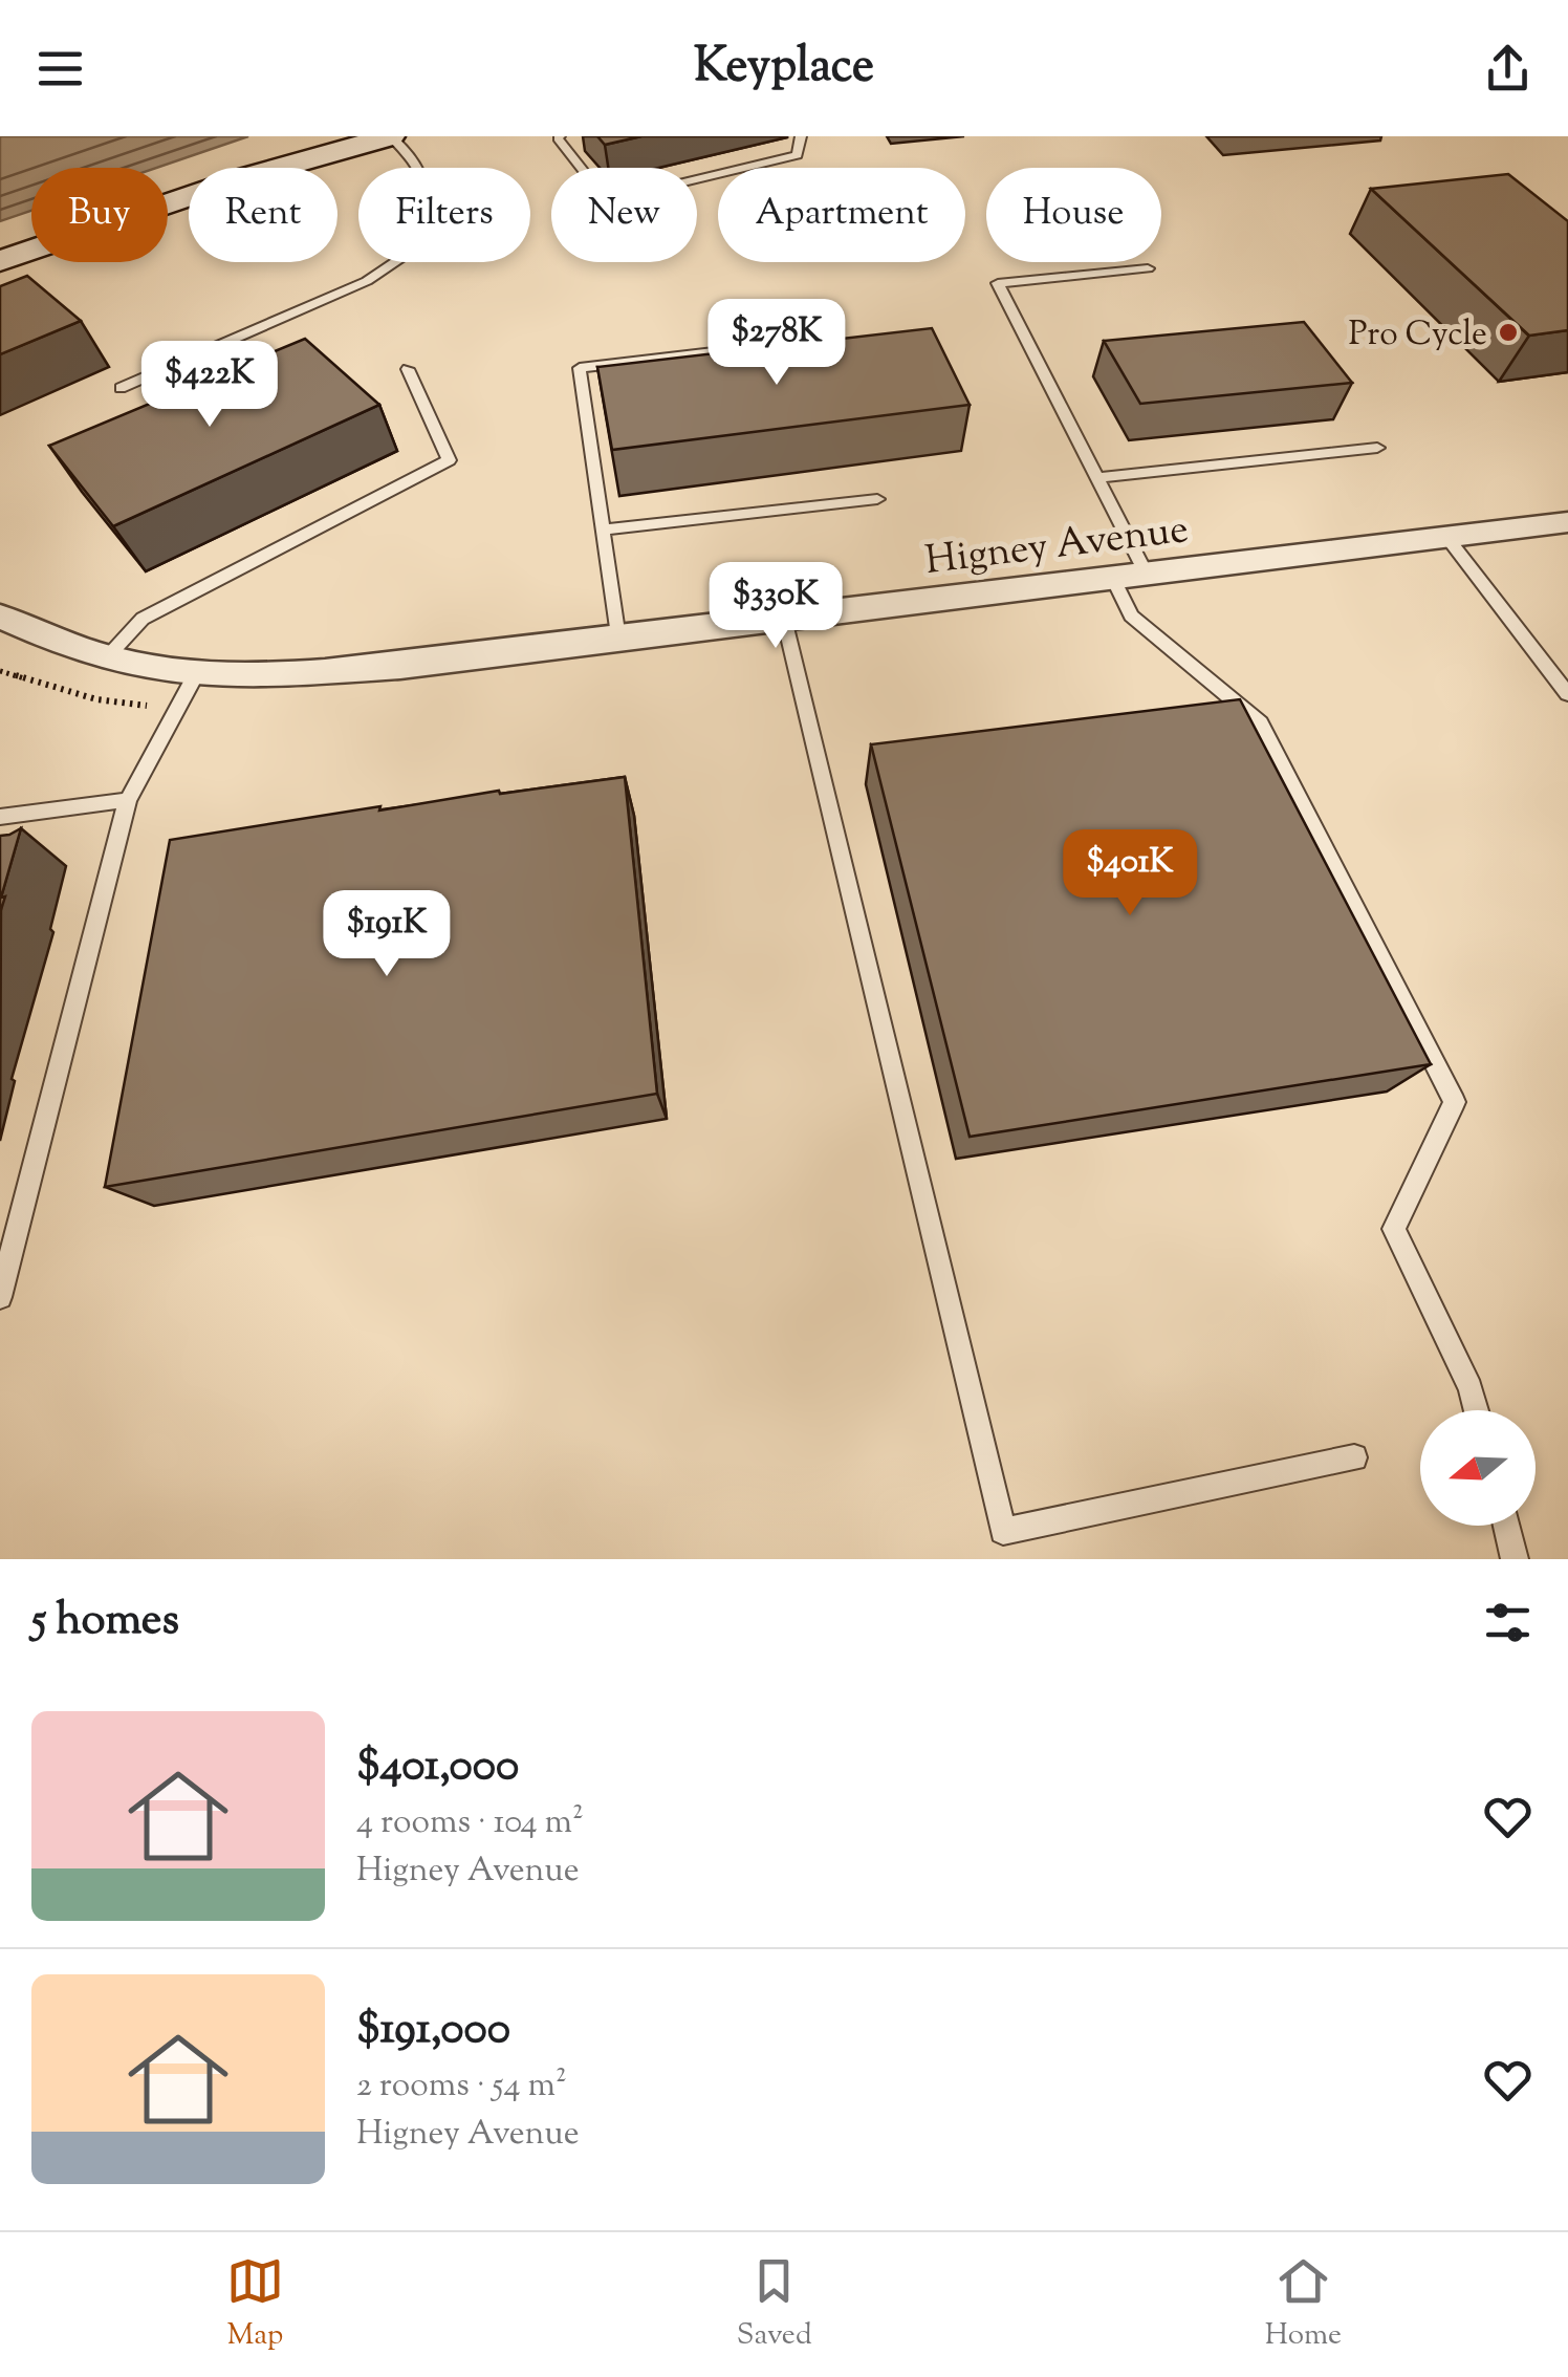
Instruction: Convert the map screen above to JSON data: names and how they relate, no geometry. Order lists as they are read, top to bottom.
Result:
{
  "streets": {
    "street": ["Higney Avenue"]
  },
  "places": ["Pro Cycle"],
  "north": "left",
  "page": {
    "header": "Keyplace",
    "chip": [
      "Buy",
      "Rent",
      "Filters",
      "New",
      "Apartment",
      "House"
    ],
    "price": [
      "$278K",
      "$422K",
      "$330K",
      "$401K",
      "$191K"
    ],
    "heading": "5 homes",
    "list": [
      {
        "name": "$401,000",
        "note": "4 rooms · 104 m² · Higney Avenue"
      },
      {
        "name": "$191,000",
        "note": "2 rooms · 54 m² · Higney Avenue"
      }
    ],
    "tabs": ["Map", "Saved", "Home"]
  }
}
